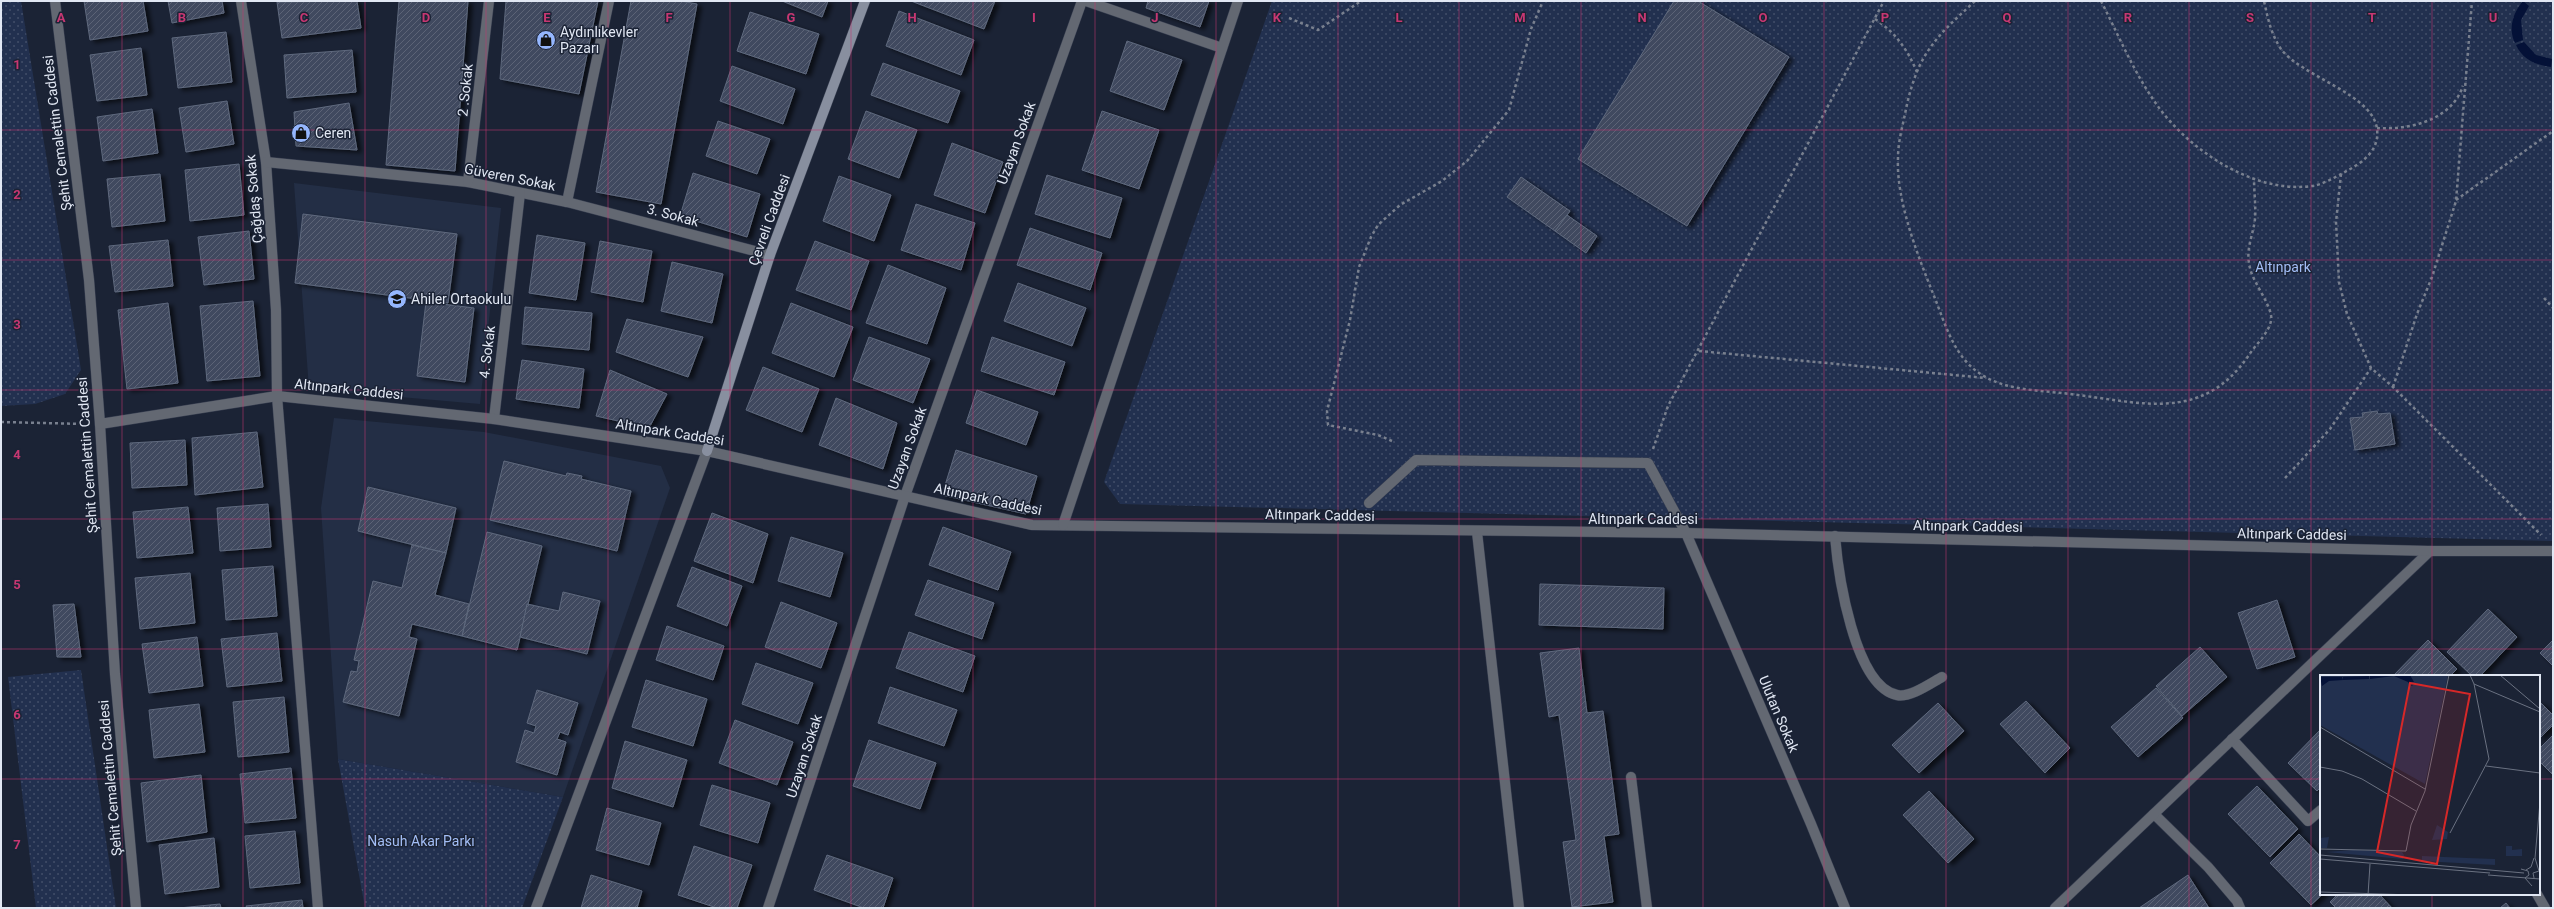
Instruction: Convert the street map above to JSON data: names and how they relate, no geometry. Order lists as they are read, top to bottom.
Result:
{
  "streets": {
    "main road": ["Çevreli Caddesi"],
    "street": [
      "2 .Sokak",
      "Şehit Cemalettin Caddesi",
      "Uzayan Sokak",
      "Güveren Sokak",
      "Çağdaş Sokak",
      "3. Sokak",
      "4. Sokak",
      "Altınpark Caddesi",
      "Ulutan Sokak"
    ]
  },
  "crossings": [
    ["2 .Sokak", "Güveren Sokak"],
    ["Şehit Cemalettin Caddesi", "Altınpark Caddesi"],
    ["Uzayan Sokak", "Altınpark Caddesi"],
    ["Güveren Sokak", "Çağdaş Sokak"],
    ["Güveren Sokak", "3. Sokak"],
    ["Güveren Sokak", "4. Sokak"],
    ["Çağdaş Sokak", "Altınpark Caddesi"],
    ["3. Sokak", "Çevreli Caddesi"],
    ["Çevreli Caddesi", "Altınpark Caddesi"],
    ["4. Sokak", "Altınpark Caddesi"],
    ["Altınpark Caddesi", "Ulutan Sokak"]
  ],
  "parks": ["Altınpark", "Nasuh Akar Parkı"],
  "places": {
    "shop": ["Aydınlıkevler Pazarı", "Ceren"],
    "school or university": ["Ahiler Ortaokulu"]
  },
  "grid": {
    "columns": [
      "A",
      "B",
      "C",
      "D",
      "E",
      "F",
      "G",
      "H",
      "I",
      "J",
      "K",
      "L",
      "M",
      "N",
      "O",
      "P",
      "Q",
      "R",
      "S",
      "T",
      "U"
    ],
    "rows": [
      "1",
      "2",
      "3",
      "4",
      "5",
      "6",
      "7"
    ]
  }
}
